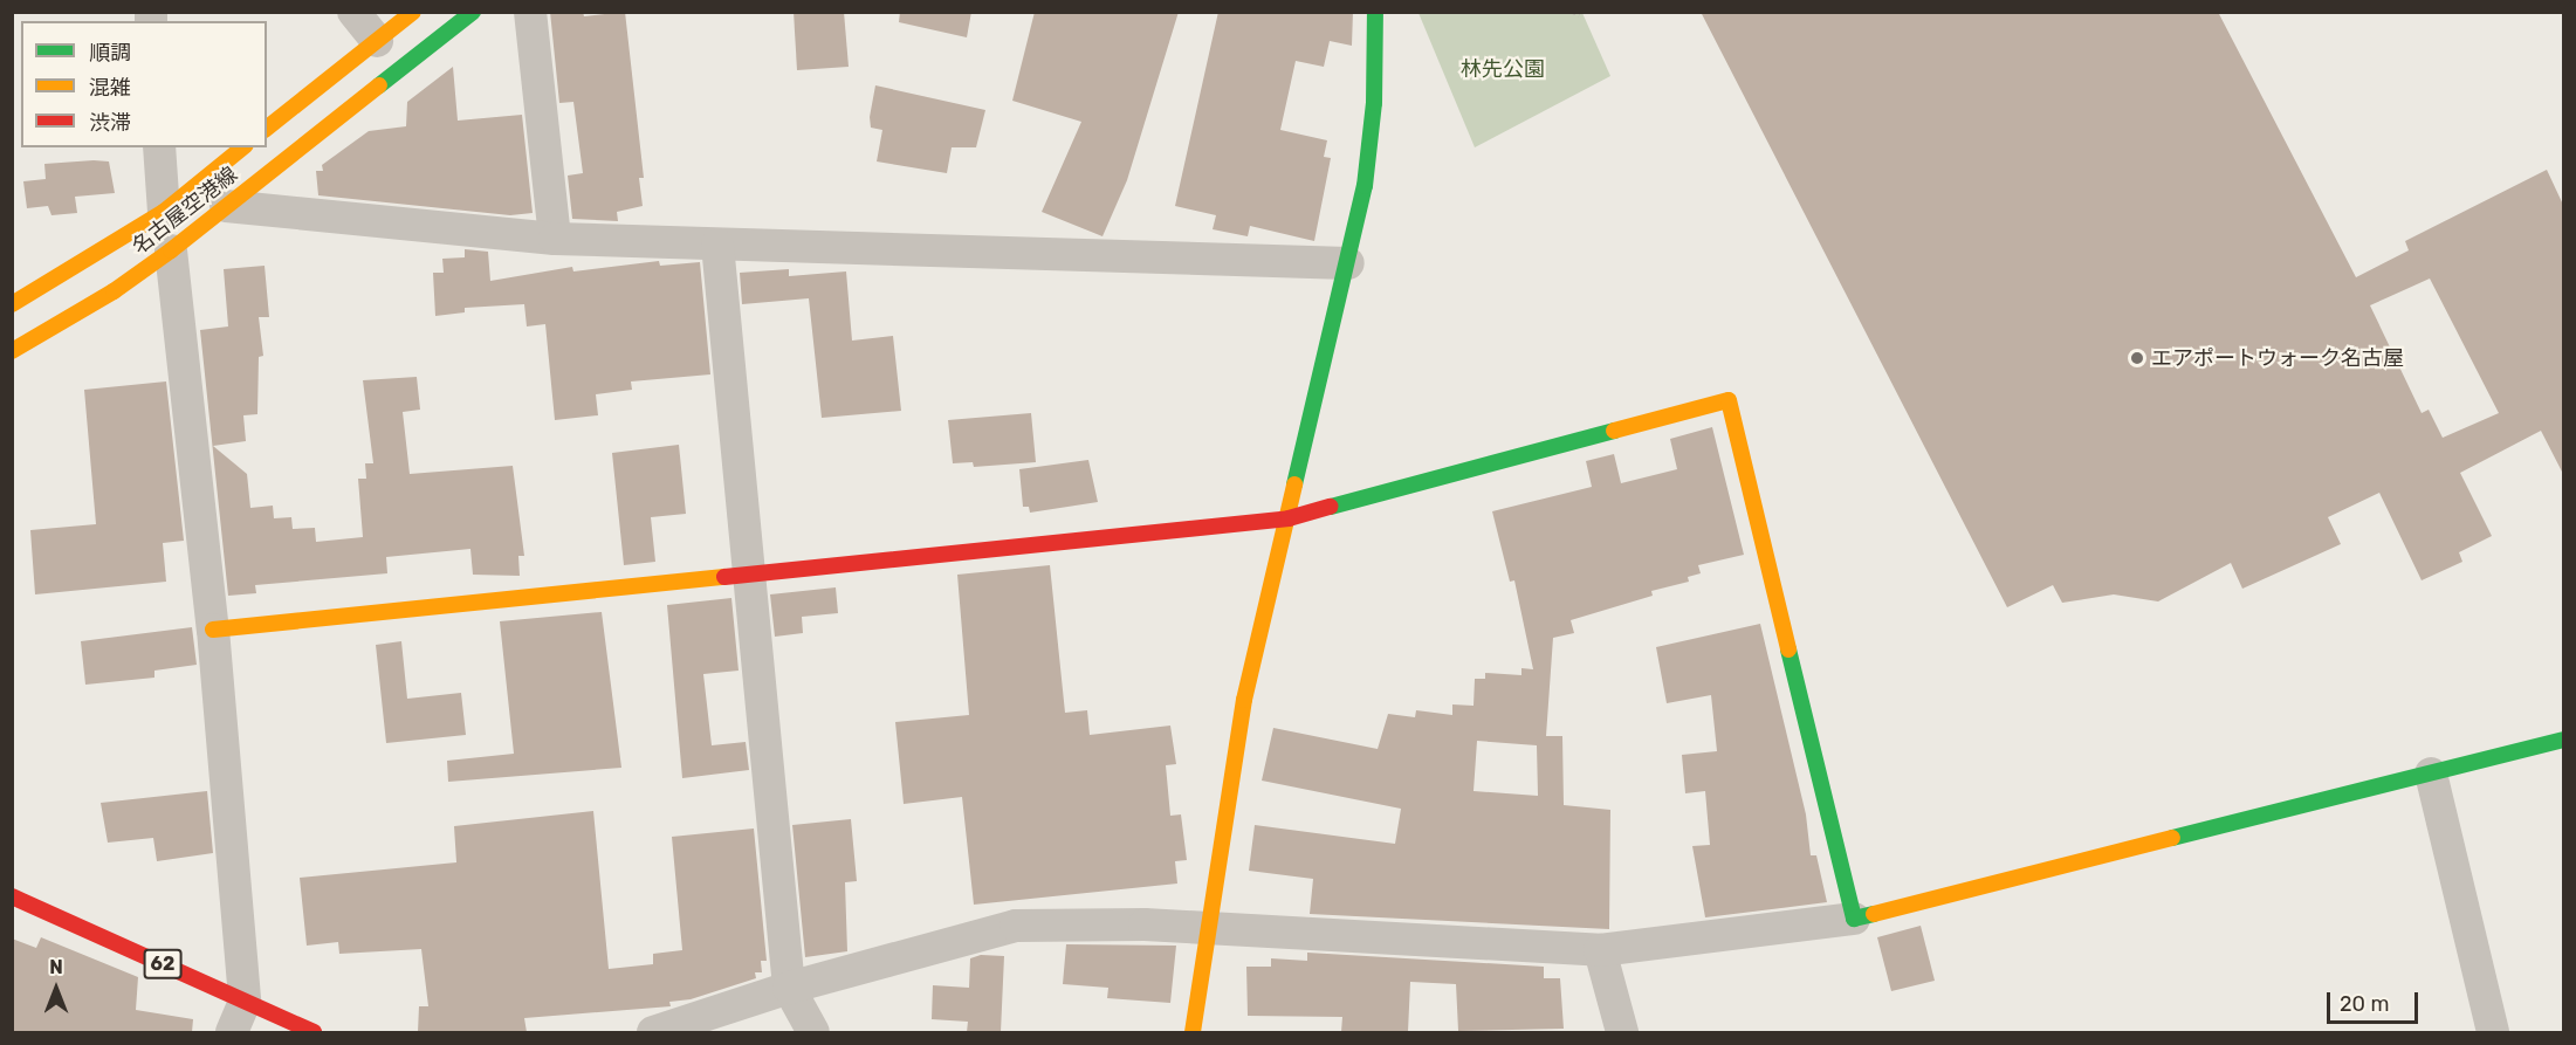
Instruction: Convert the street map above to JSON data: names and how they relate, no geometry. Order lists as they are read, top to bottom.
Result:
{
  "streets": {
    "street": ["名古屋空港線", "62"]
  },
  "parks": ["林先公園"],
  "places": ["エアポートウォーク名古屋"],
  "legend": ["順調", "混雑", "渋滞"],
  "scale_bar": "20 m",
  "north": "top"
}
